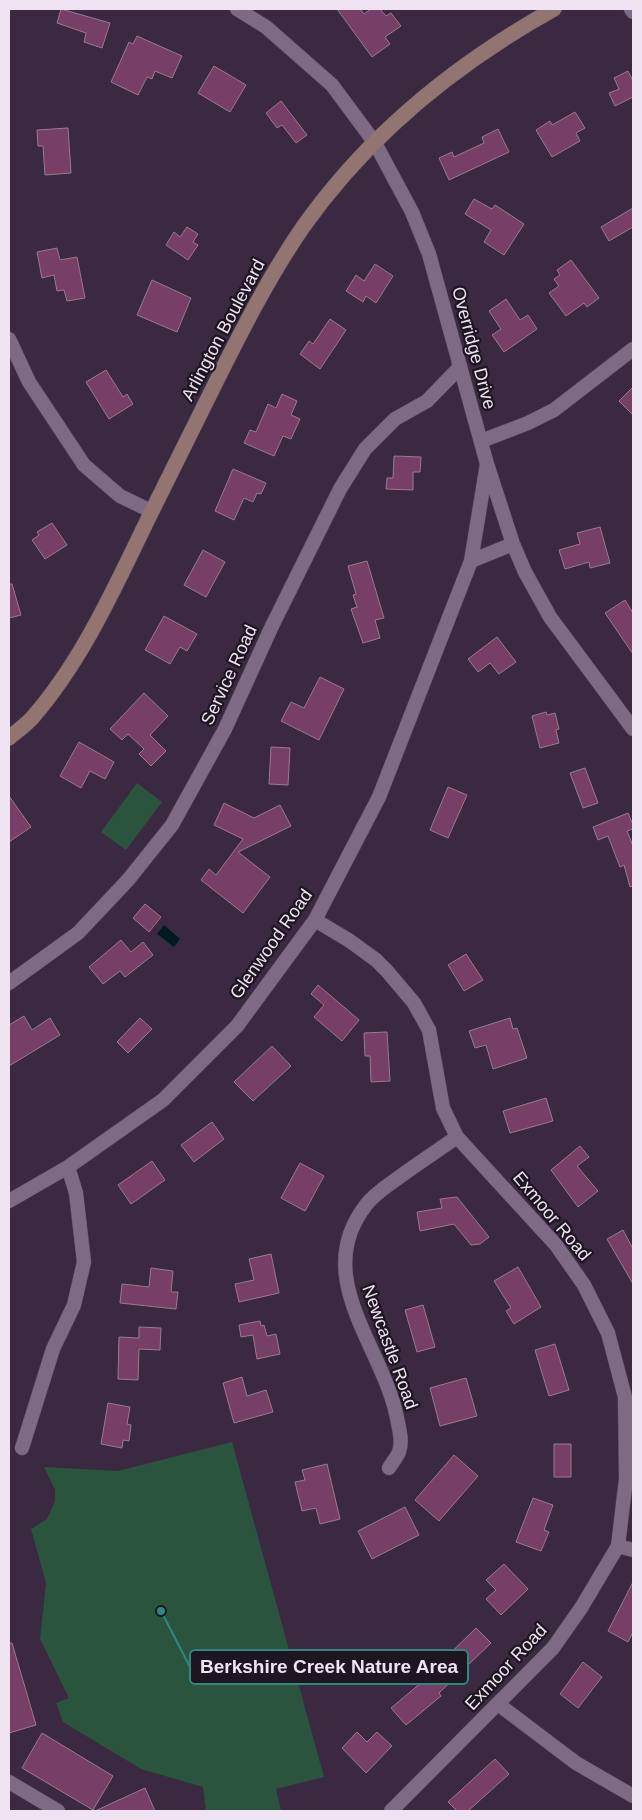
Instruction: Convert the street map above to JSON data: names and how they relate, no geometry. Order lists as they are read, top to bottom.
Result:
{
  "streets": {
    "street": [
      "Arlington Boulevard",
      "Overridge Drive",
      "Service Road",
      "Glenwood Road",
      "Exmoor Road",
      "Newcastle Road"
    ]
  },
  "crossings": [
    ["Arlington Boulevard", "Overridge Drive"],
    ["Overridge Drive", "Service Road"],
    ["Overridge Drive", "Glenwood Road"],
    ["Glenwood Road", "Exmoor Road"],
    ["Exmoor Road", "Newcastle Road"]
  ],
  "places": ["Berkshire Creek Nature Area"]
}
